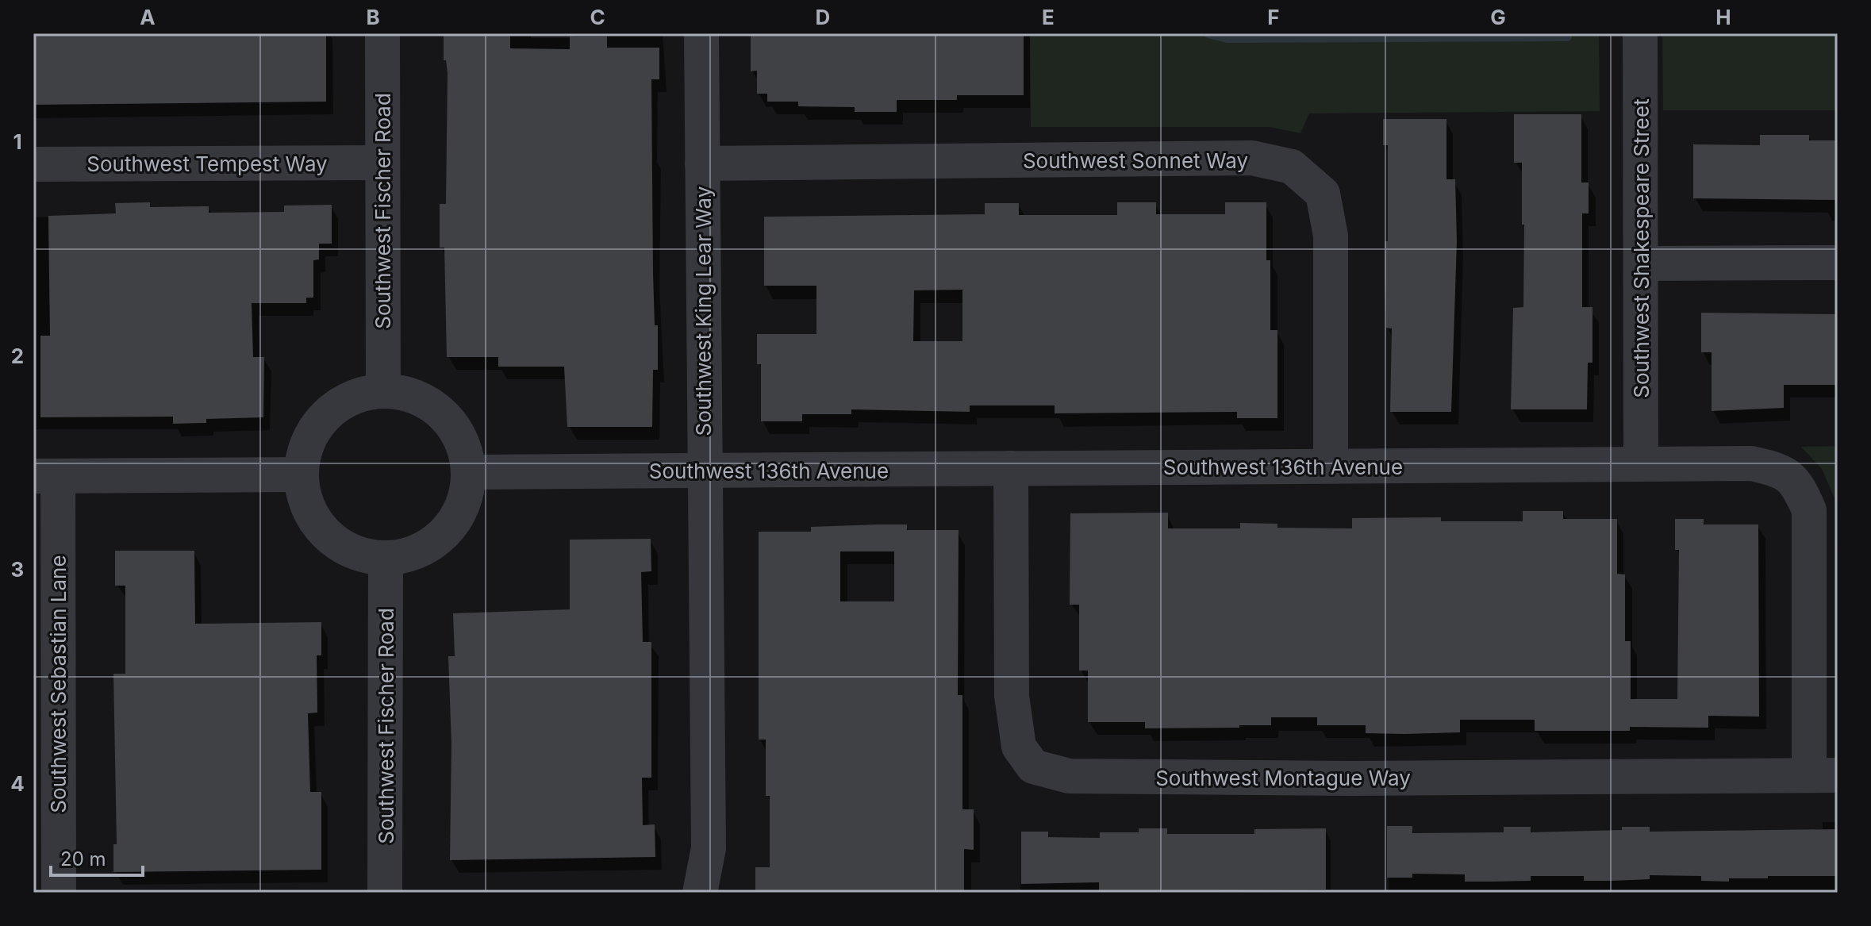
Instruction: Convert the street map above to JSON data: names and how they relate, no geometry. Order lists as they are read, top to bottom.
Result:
{
  "streets": {
    "street": [
      "Southwest Sonnet Way",
      "Southwest Tempest Way",
      "Southwest Fischer Road",
      "Southwest Shakespeare Street",
      "Southwest King Lear Way",
      "Southwest 136th Avenue",
      "Southwest Sebastian Lane",
      "Southwest Montague Way"
    ]
  },
  "crossings": [
    ["Southwest Sonnet Way", "Southwest King Lear Way"],
    ["Southwest Sonnet Way", "Southwest 136th Avenue"],
    ["Southwest Tempest Way", "Southwest Fischer Road"],
    ["Southwest Fischer Road", "Southwest 136th Avenue"],
    ["Southwest Shakespeare Street", "Southwest 136th Avenue"],
    ["Southwest King Lear Way", "Southwest 136th Avenue"],
    ["Southwest 136th Avenue", "Southwest Montague Way"]
  ],
  "scale_bar": "20 m",
  "grid": {
    "columns": [
      "A",
      "B",
      "C",
      "D",
      "E",
      "F",
      "G",
      "H"
    ],
    "rows": [
      "1",
      "2",
      "3",
      "4"
    ]
  }
}
